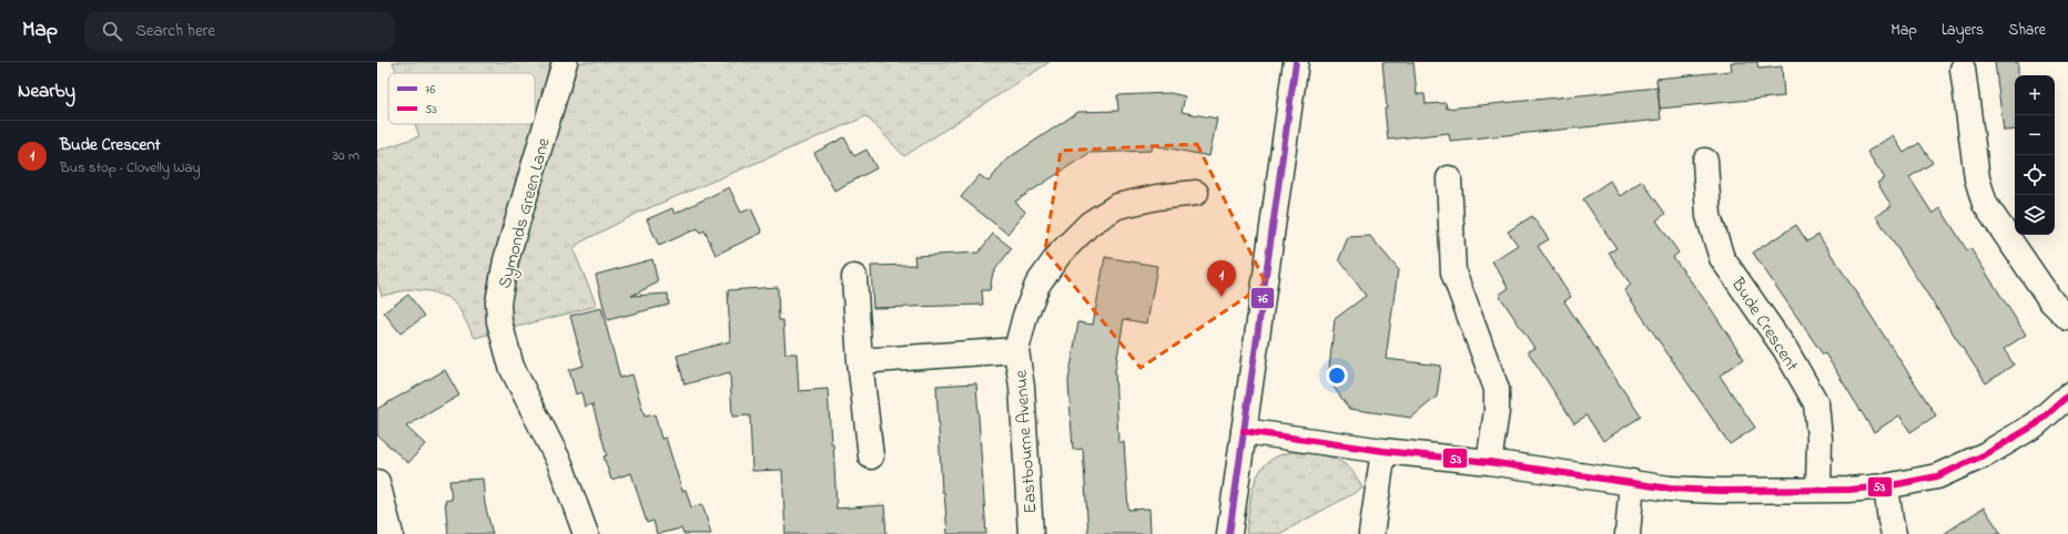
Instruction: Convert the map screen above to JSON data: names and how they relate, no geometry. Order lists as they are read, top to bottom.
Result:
{
  "streets": {
    "street": ["Symonds Green Lane", "Bude Crescent", "Eastbourne Avenue"]
  },
  "lines": ["transit line 76", "transit line 53"],
  "legend": ["76", "53"],
  "page": {
    "header": "Map",
    "search": "Search here",
    "nav": ["Map", "Layers", "Share"],
    "heading": "Nearby",
    "map_buttons": ["+", "−"],
    "list": [
      {
        "mark": "1",
        "name": "Bude Crescent",
        "note": "Bus stop · Clovelly Way",
        "value": "30 m"
      }
    ],
    "pins": "1"
  }
}
